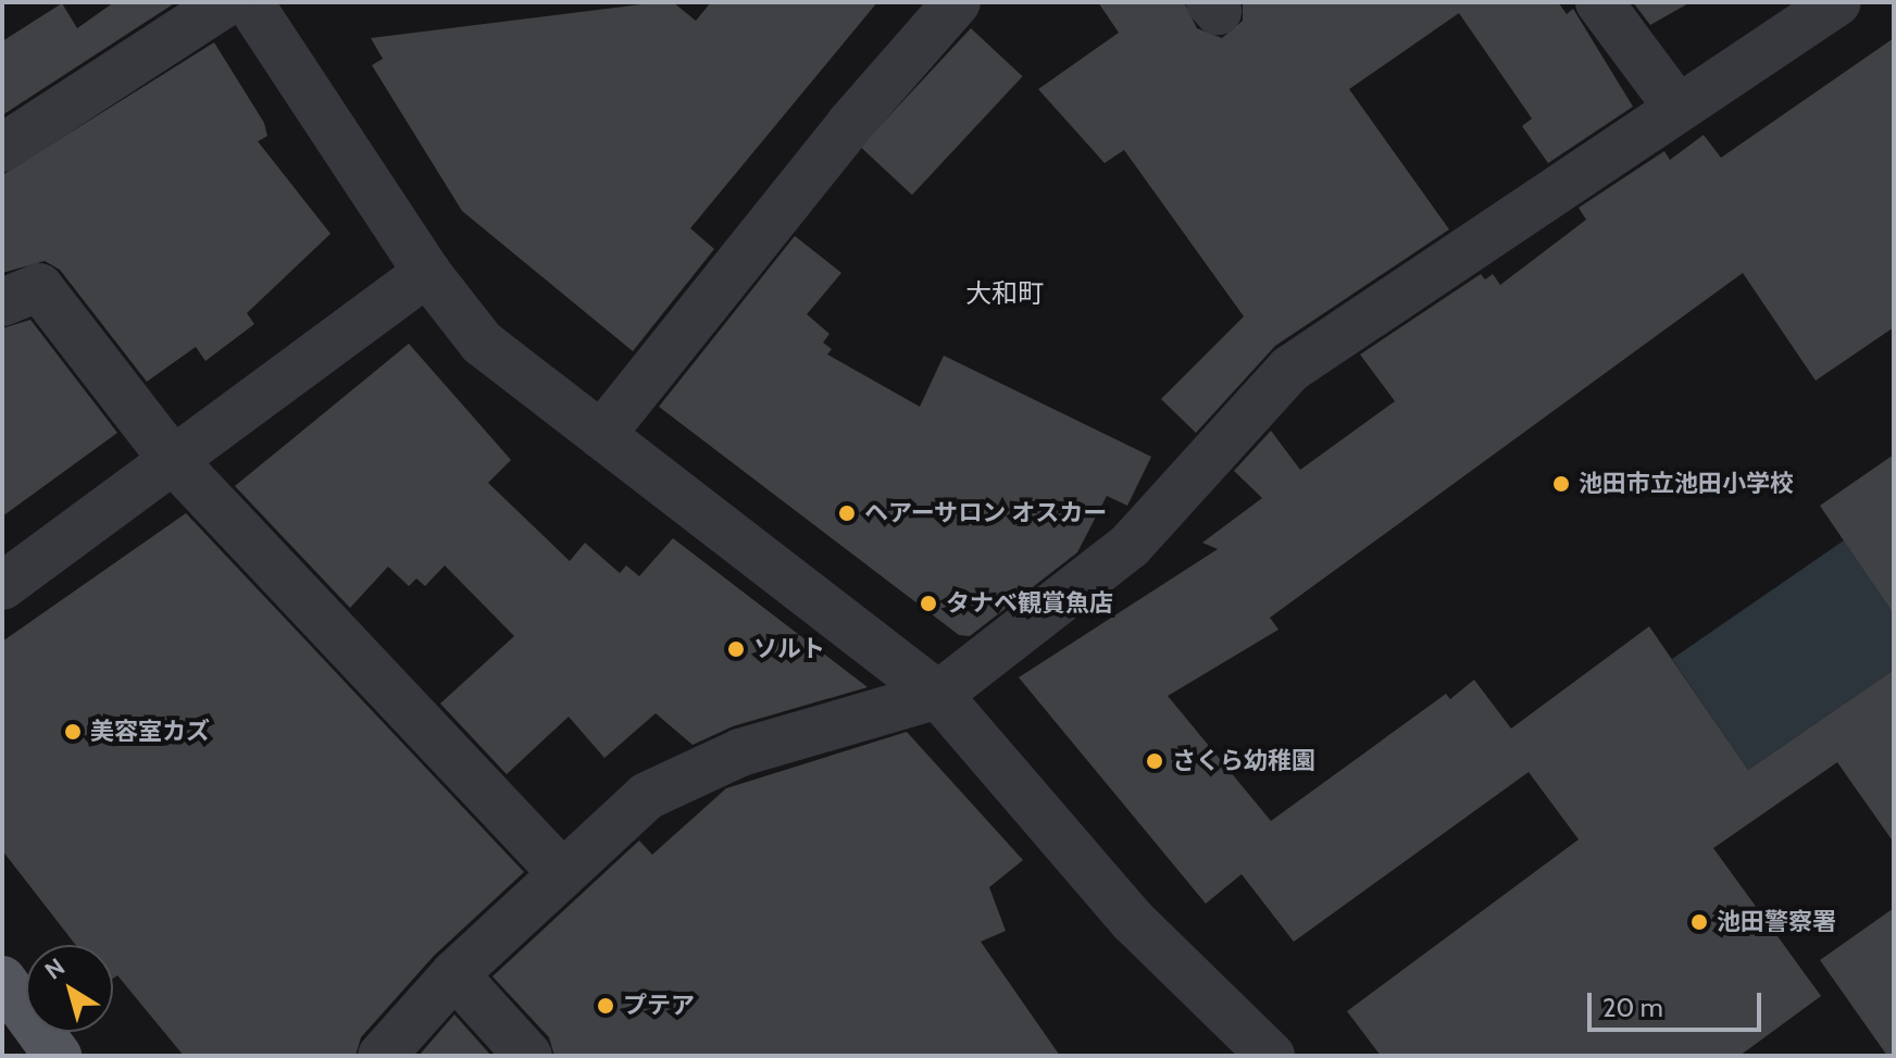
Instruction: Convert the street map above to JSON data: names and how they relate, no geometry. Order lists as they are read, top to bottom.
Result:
{
  "districts": ["大和町"],
  "places": [
    "池田市立池田小学校",
    "ヘアーサロン オスカー",
    "タナベ観賞魚店",
    "ソルト",
    "美容室カズ",
    "さくら幼稚園",
    "池田警察署",
    "プテア"
  ],
  "scale_bar": "20 m",
  "north": "top left"
}
